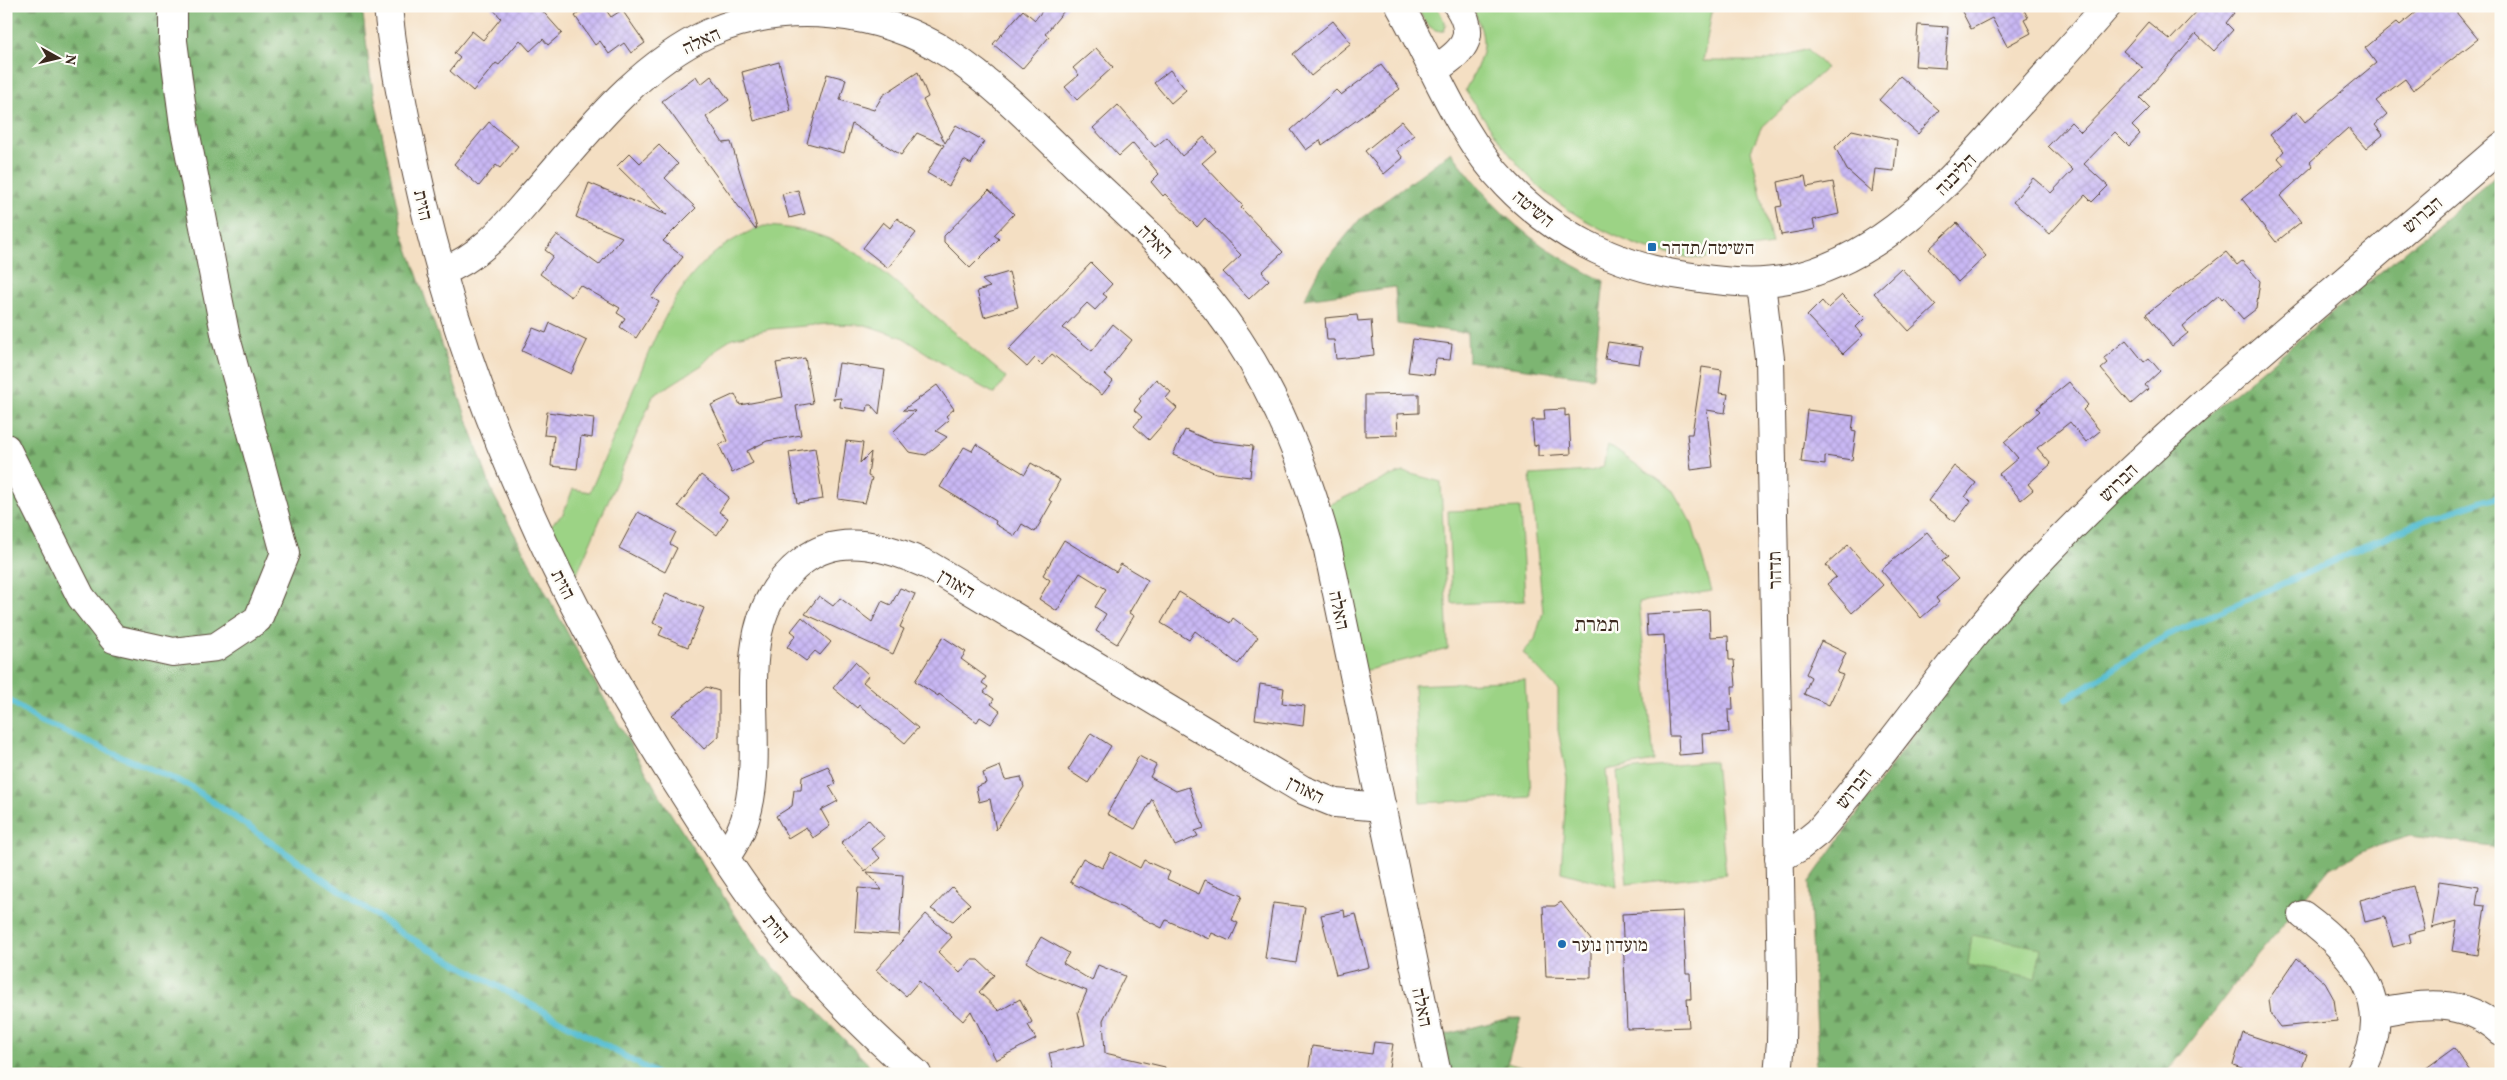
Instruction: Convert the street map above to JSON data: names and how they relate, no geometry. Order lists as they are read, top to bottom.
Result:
{
  "streets": {
    "street": [
      "האלה",
      "הליבנה",
      "הזית",
      "השיטה",
      "הברוש",
      "תדהר",
      "האורן"
    ]
  },
  "crossings": [
    ["האלה", "הזית"],
    ["האלה", "האורן"],
    ["הליבנה", "השיטה"],
    ["הליבנה", "תדהר"],
    ["הזית", "האורן"],
    ["השיטה", "תדהר"],
    ["הברוש", "תדהר"]
  ],
  "districts": ["תמרת"],
  "places": {
    "transit": ["השיטה/תדהר"],
    "other": ["מועדון נוער"]
  },
  "north": "right"
}
